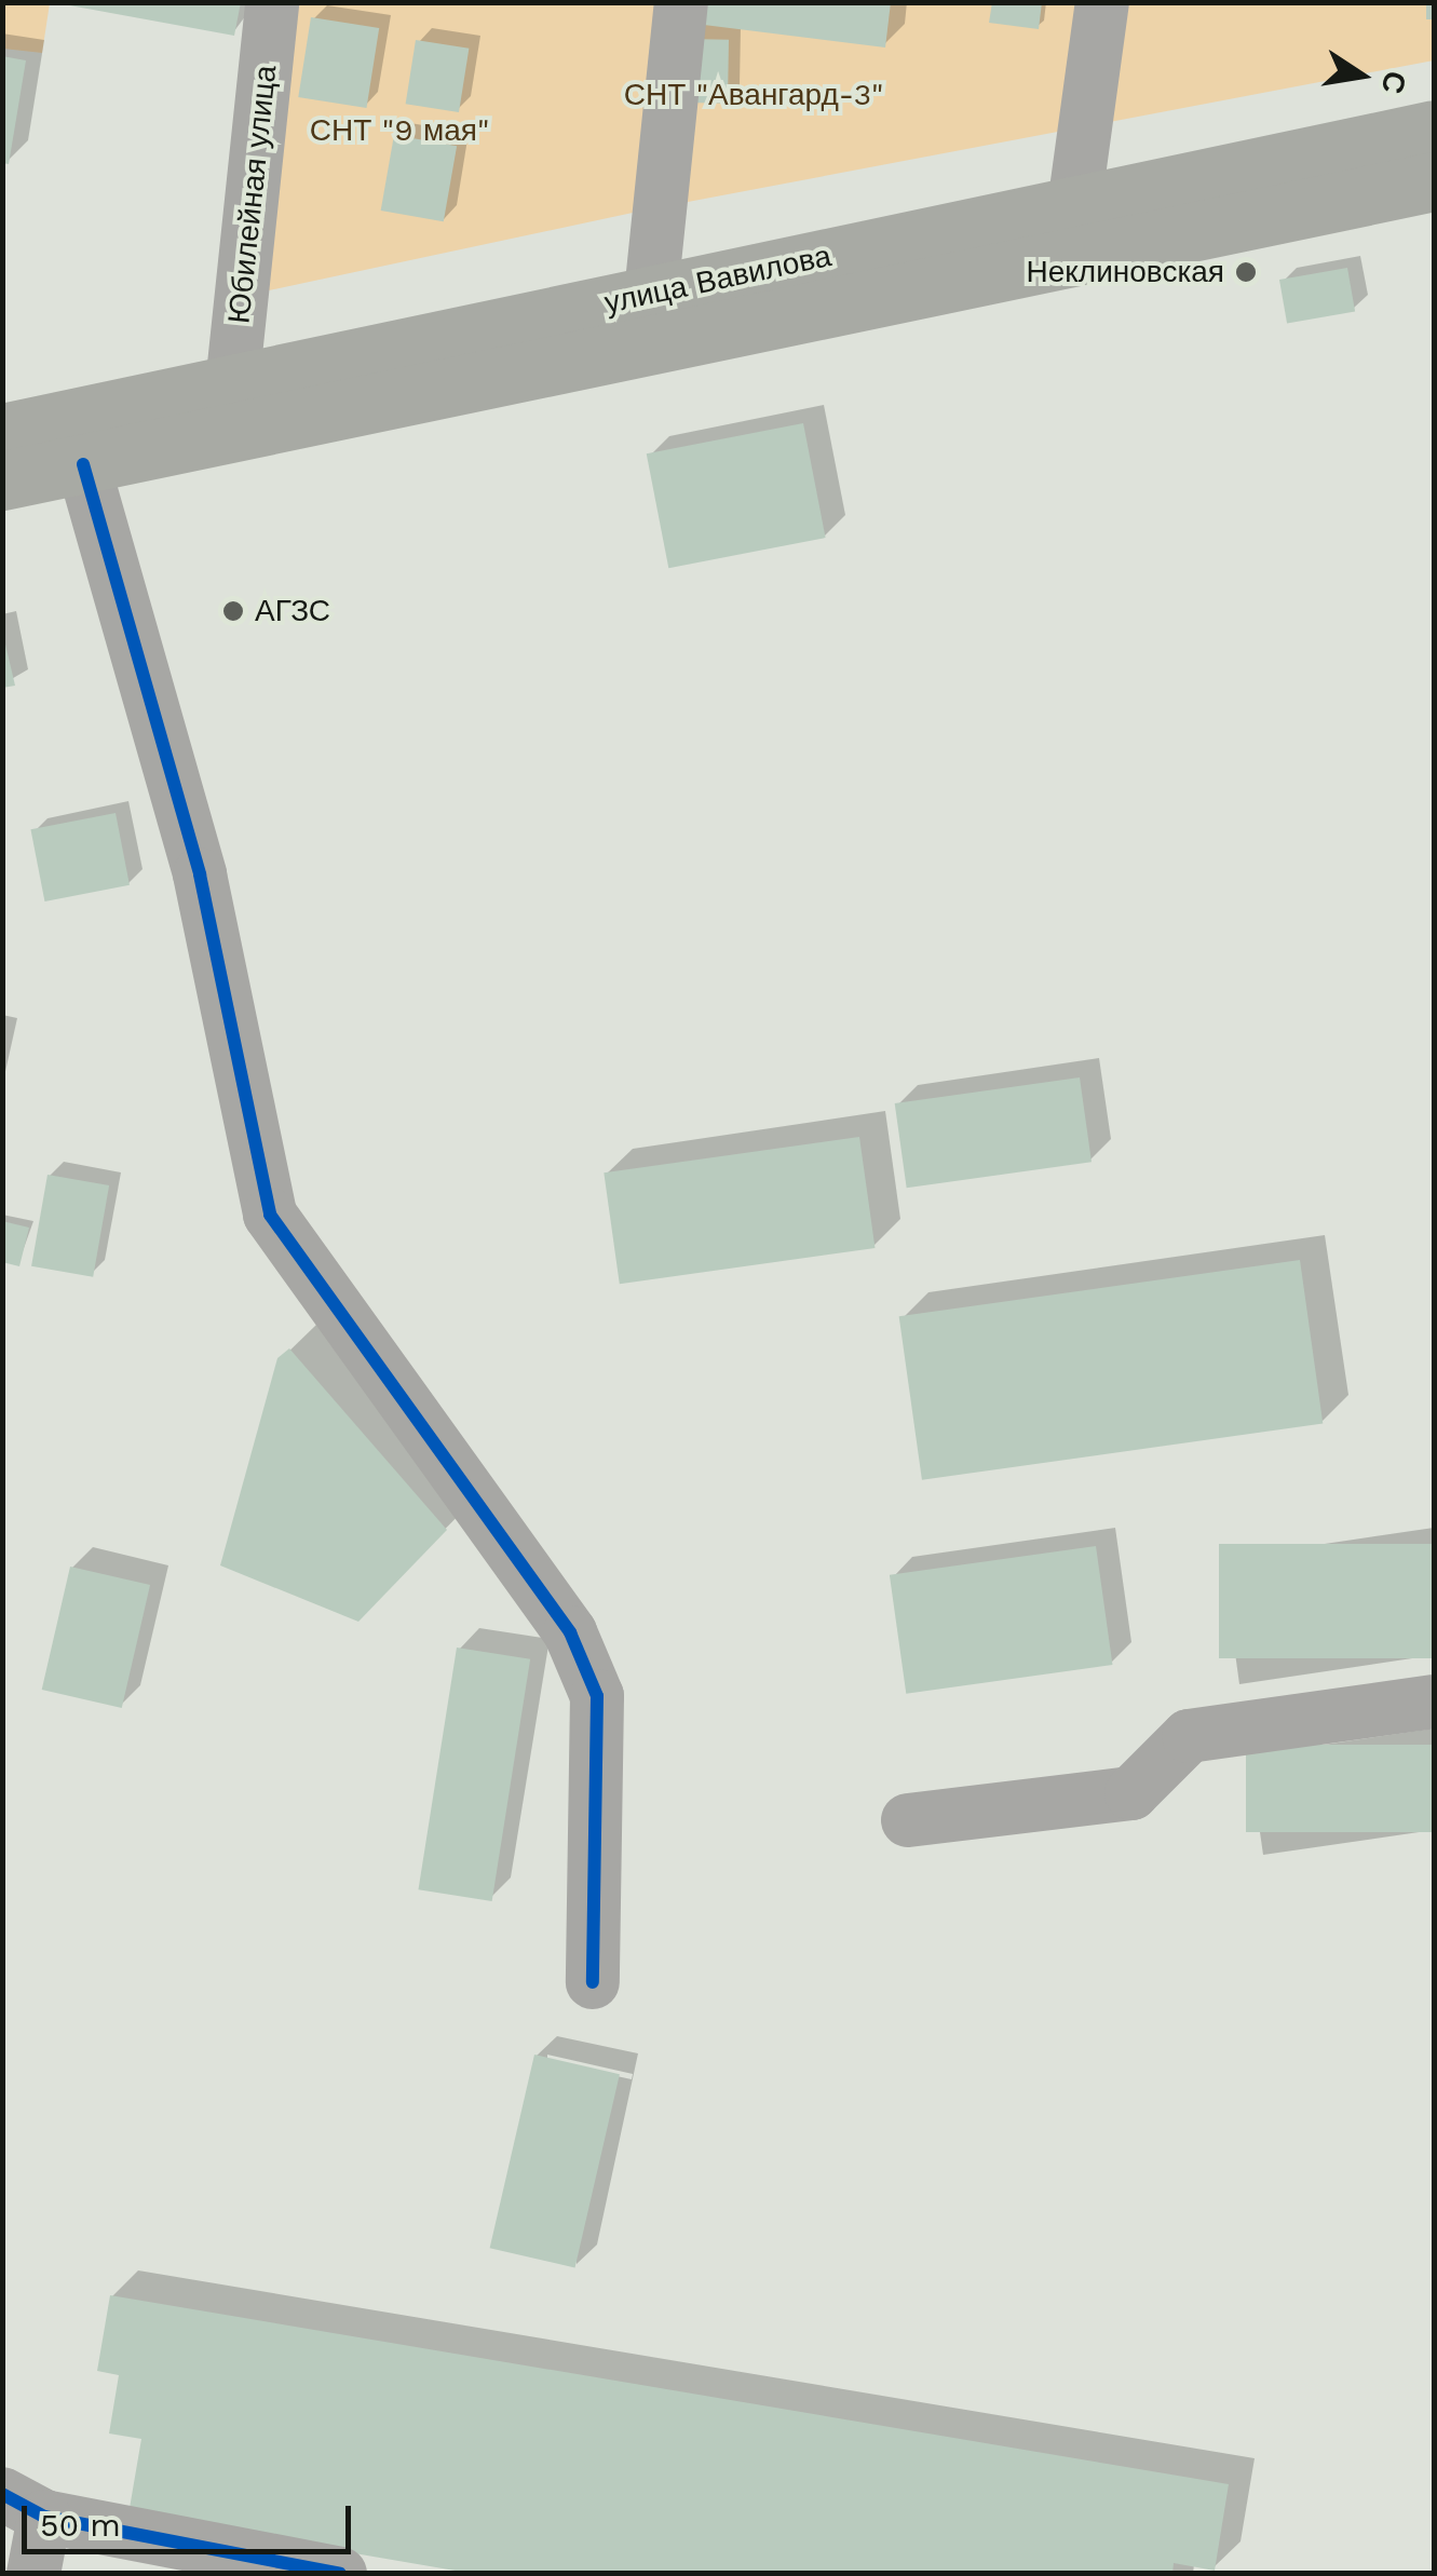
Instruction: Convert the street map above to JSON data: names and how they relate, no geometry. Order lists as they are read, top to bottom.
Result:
{
  "streets": {
    "main road": ["улица Вавилова"],
    "street": ["Юбилейная улица"]
  },
  "crossings": [
    ["Юбилейная улица", "улица Вавилова"]
  ],
  "parks": ["СНТ \"Авангард-3\"", "СНТ \"9 мая\""],
  "places": ["Неклиновская", "АГЗС"],
  "scale_bar": "50 m",
  "north": "right"
}
